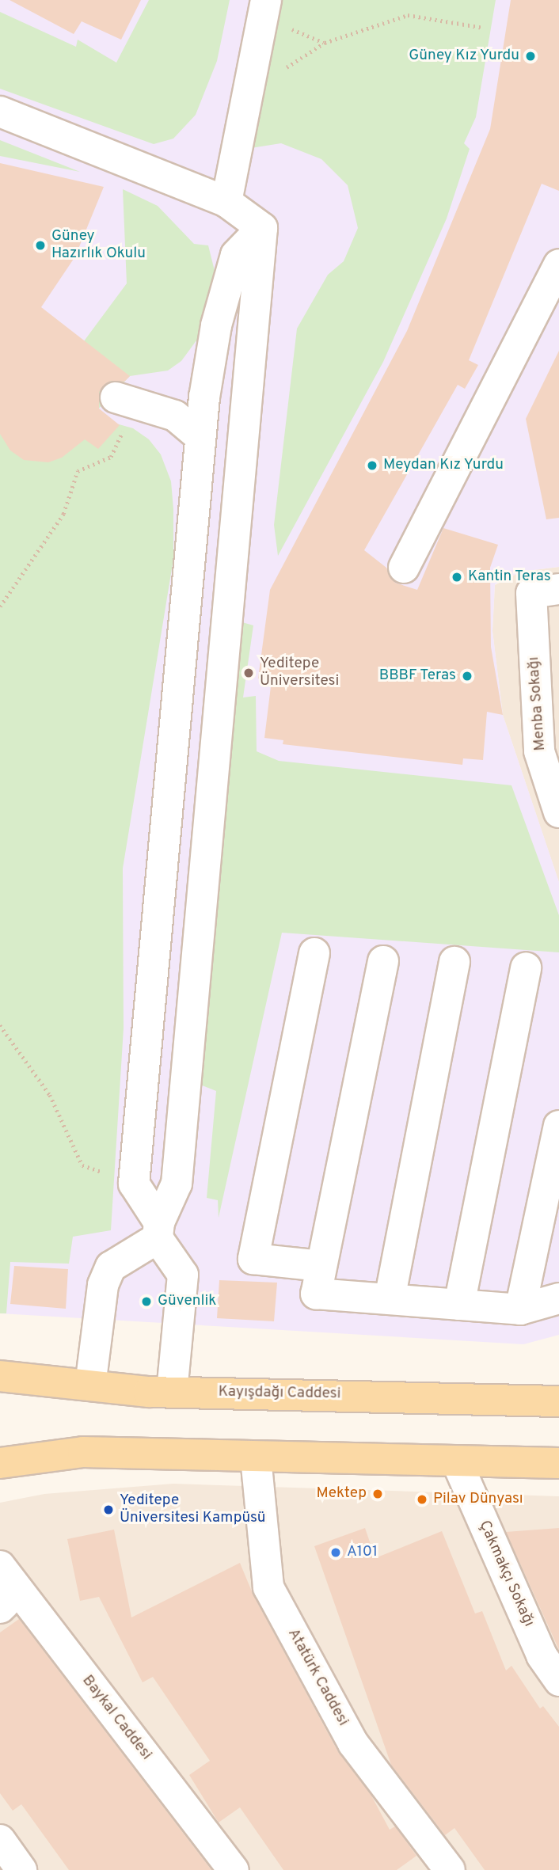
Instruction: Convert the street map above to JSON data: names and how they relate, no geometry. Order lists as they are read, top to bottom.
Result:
{
  "streets": {
    "main road": ["Kayışdağı Caddesi"],
    "street": [
      "Menba Sokağı",
      "Çakmakçı Sokağı",
      "Atatürk Caddesi",
      "Baykal Caddesi"
    ]
  },
  "places": [
    "Güney Kız Yurdu",
    "Güney Hazırlık Okulu",
    "Meydan Kız Yurdu",
    "Kantin Teras",
    "Yeditepe Üniversitesi",
    "BBBF Teras",
    "Güvenlik",
    "Mektep",
    "Pilav Dünyası",
    "Yeditepe Üniversitesi Kampüsü",
    "A101"
  ]
}
